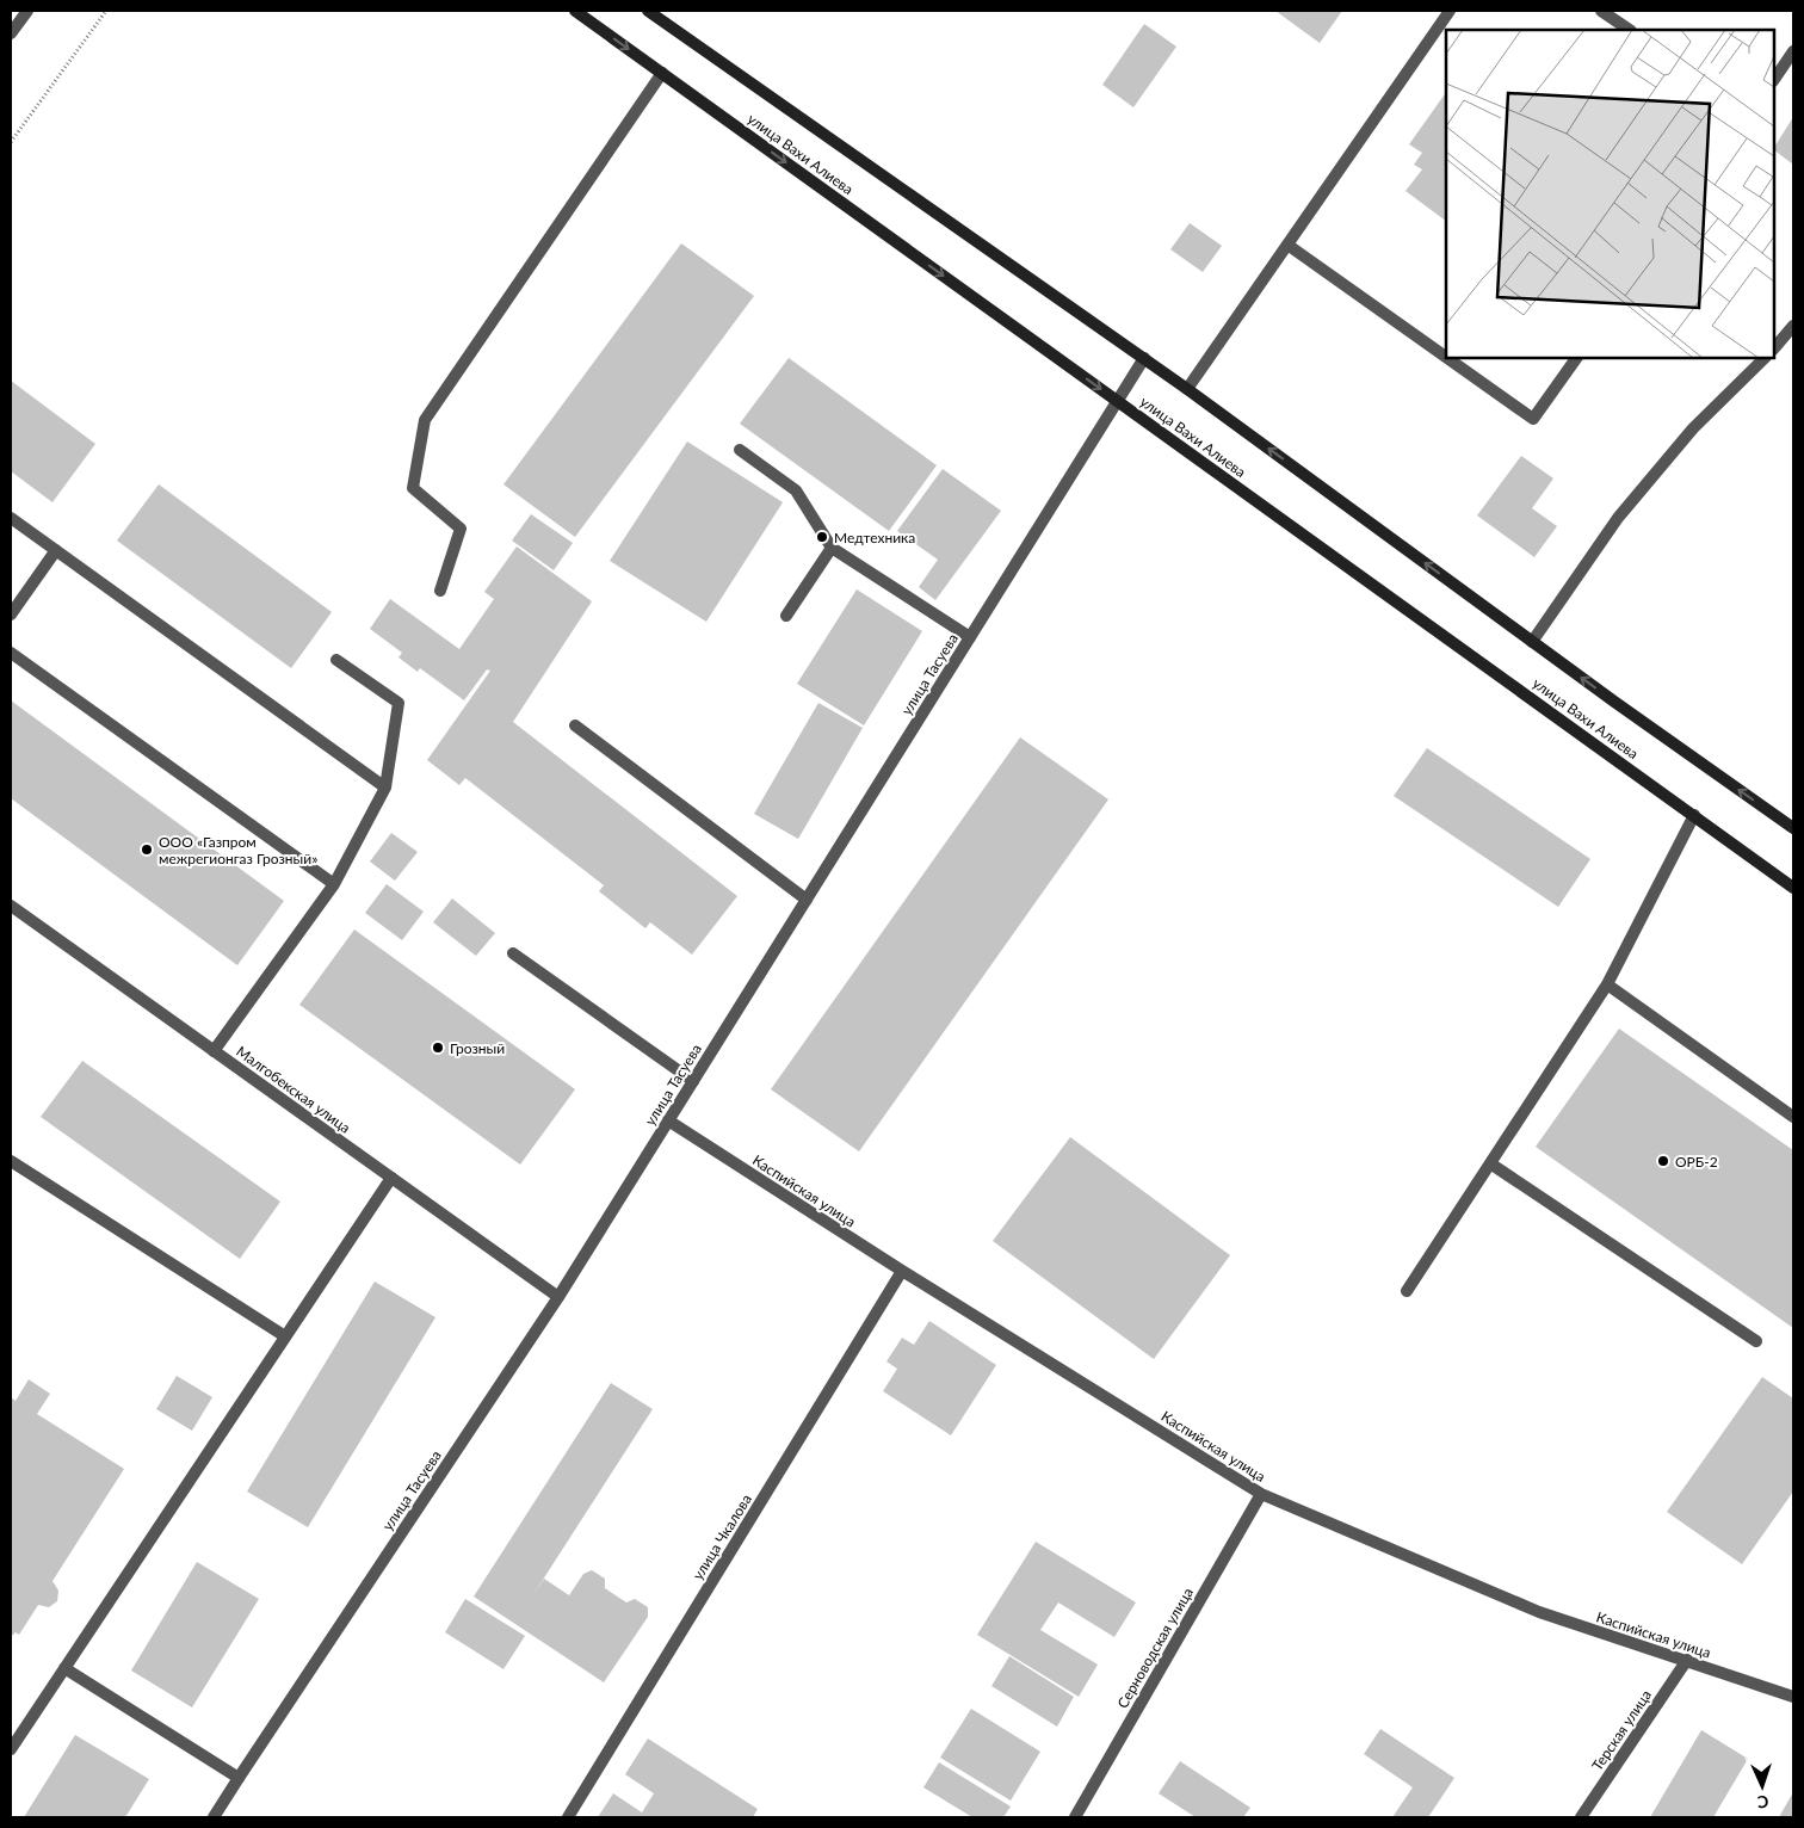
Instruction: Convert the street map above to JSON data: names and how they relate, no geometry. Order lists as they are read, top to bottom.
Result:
{
  "streets": {
    "main road": ["улица Вахи Алиева"],
    "street": [
      "улица Тасуева",
      "Малгобекская улица",
      "Каспийская улица",
      "улица Чкалова",
      "Серноводская улица",
      "Терская улица"
    ]
  },
  "crossings": [
    ["улица Вахи Алиева", "улица Тасуева"],
    ["улица Тасуева", "Малгобекская улица"],
    ["улица Тасуева", "Каспийская улица"],
    ["Каспийская улица", "улица Чкалова"],
    ["Каспийская улица", "Серноводская улица"],
    ["Каспийская улица", "Терская улица"]
  ],
  "places": [
    "Медтехника",
    "ООО «Газпром межрегионгаз Грозный»",
    "Грозный",
    "ОРБ-2"
  ],
  "north": "bottom"
}
